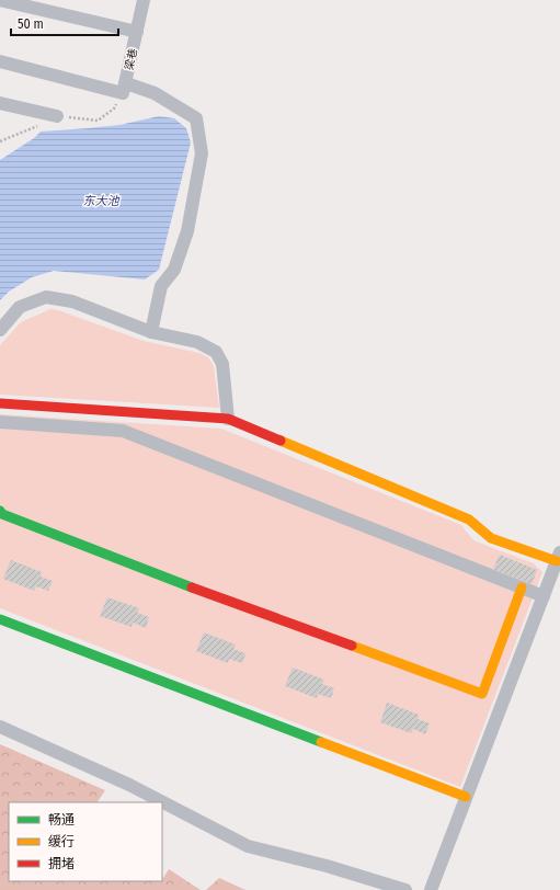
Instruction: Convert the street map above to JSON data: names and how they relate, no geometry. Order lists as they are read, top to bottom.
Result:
{
  "streets": {
    "street": ["梁巷"]
  },
  "water": ["东大池"],
  "legend": ["畅通", "缓行", "拥堵"],
  "scale_bar": "50 m"
}
